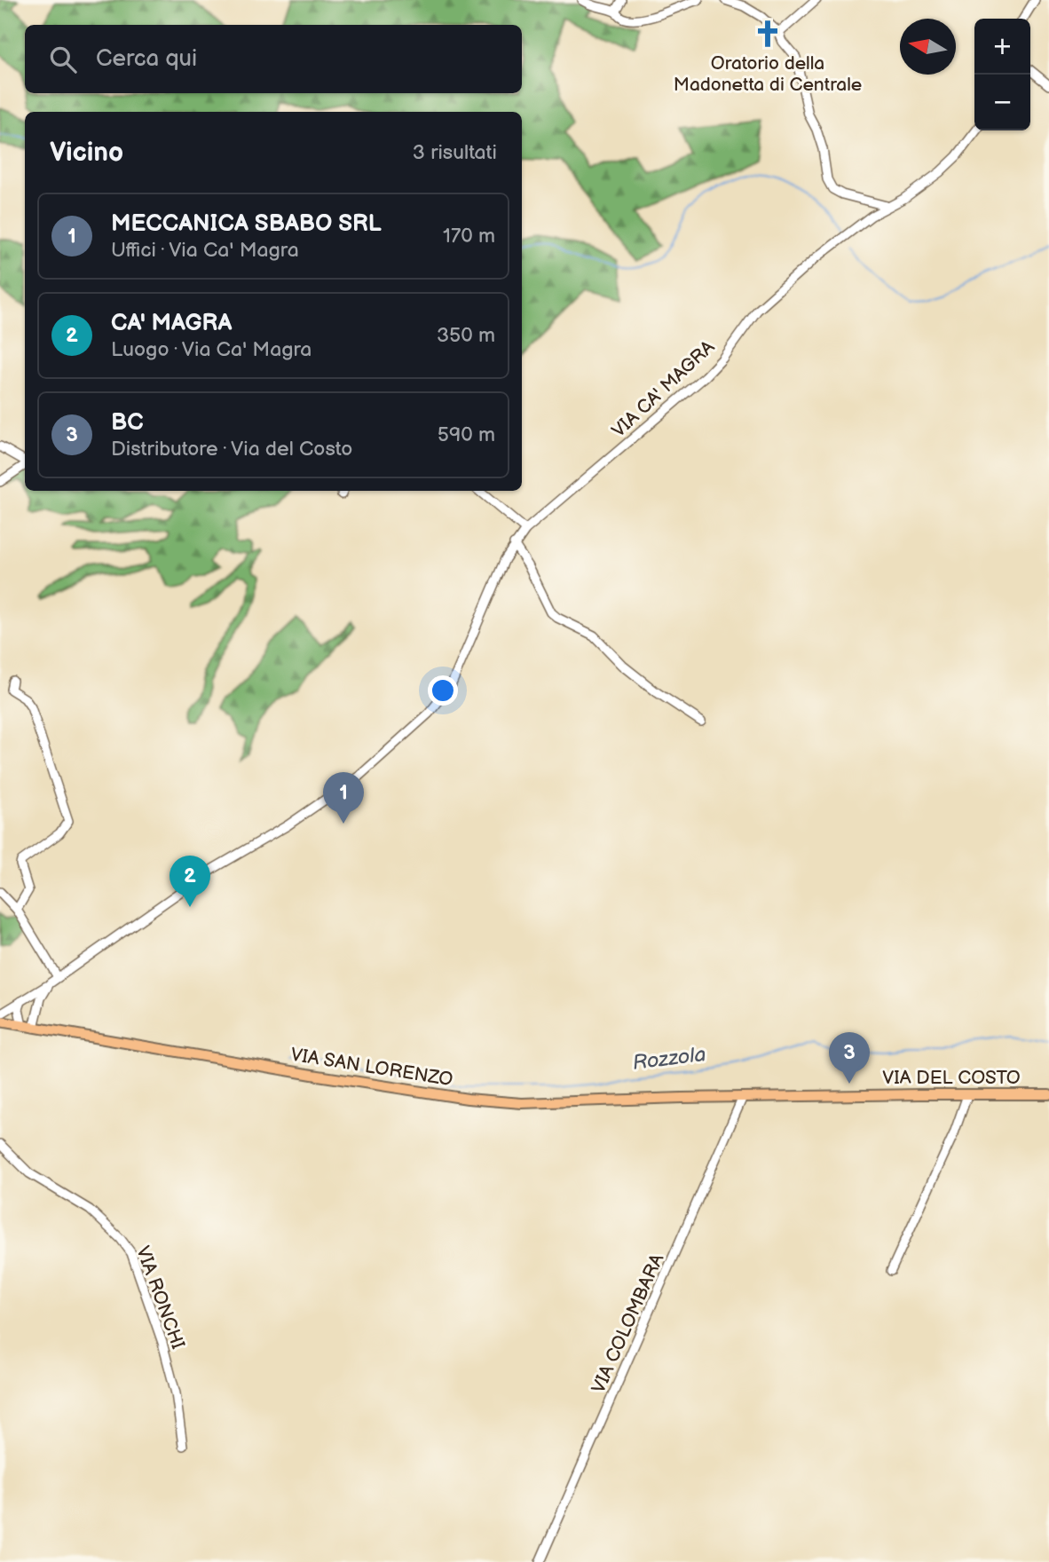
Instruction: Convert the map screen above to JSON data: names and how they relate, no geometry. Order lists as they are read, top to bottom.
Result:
{
  "streets": {
    "main road": ["VIA SAN LORENZO", "VIA DEL COSTO"],
    "street": ["VIA CA' MAGRA", "VIA RONCHI", "VIA COLOMBARA"]
  },
  "crossings": [
    ["VIA CA' MAGRA", "VIA SAN LORENZO"],
    ["VIA SAN LORENZO", "VIA DEL COSTO"],
    ["VIA SAN LORENZO", "VIA COLOMBARA"],
    ["VIA DEL COSTO", "VIA COLOMBARA"]
  ],
  "water": ["Rozzola"],
  "places": {
    "church": ["Oratorio della Madonetta di Centrale"]
  },
  "north": "left",
  "page": {
    "map_buttons": ["+", "−"],
    "search": "Cerca qui",
    "heading": ["Vicino", "3 risultati"],
    "list": [
      {
        "mark": "1",
        "name": "MECCANICA SBABO SRL",
        "note": "Uffici · Via Ca' Magra",
        "value": "170 m"
      },
      {
        "mark": "2",
        "name": "CA' MAGRA",
        "note": "Luogo · Via Ca' Magra",
        "value": "350 m"
      },
      {
        "mark": "3",
        "name": "BC",
        "note": "Distributore · Via del Costo",
        "value": "590 m"
      }
    ],
    "pins": ["1", "2", "3"]
  }
}
